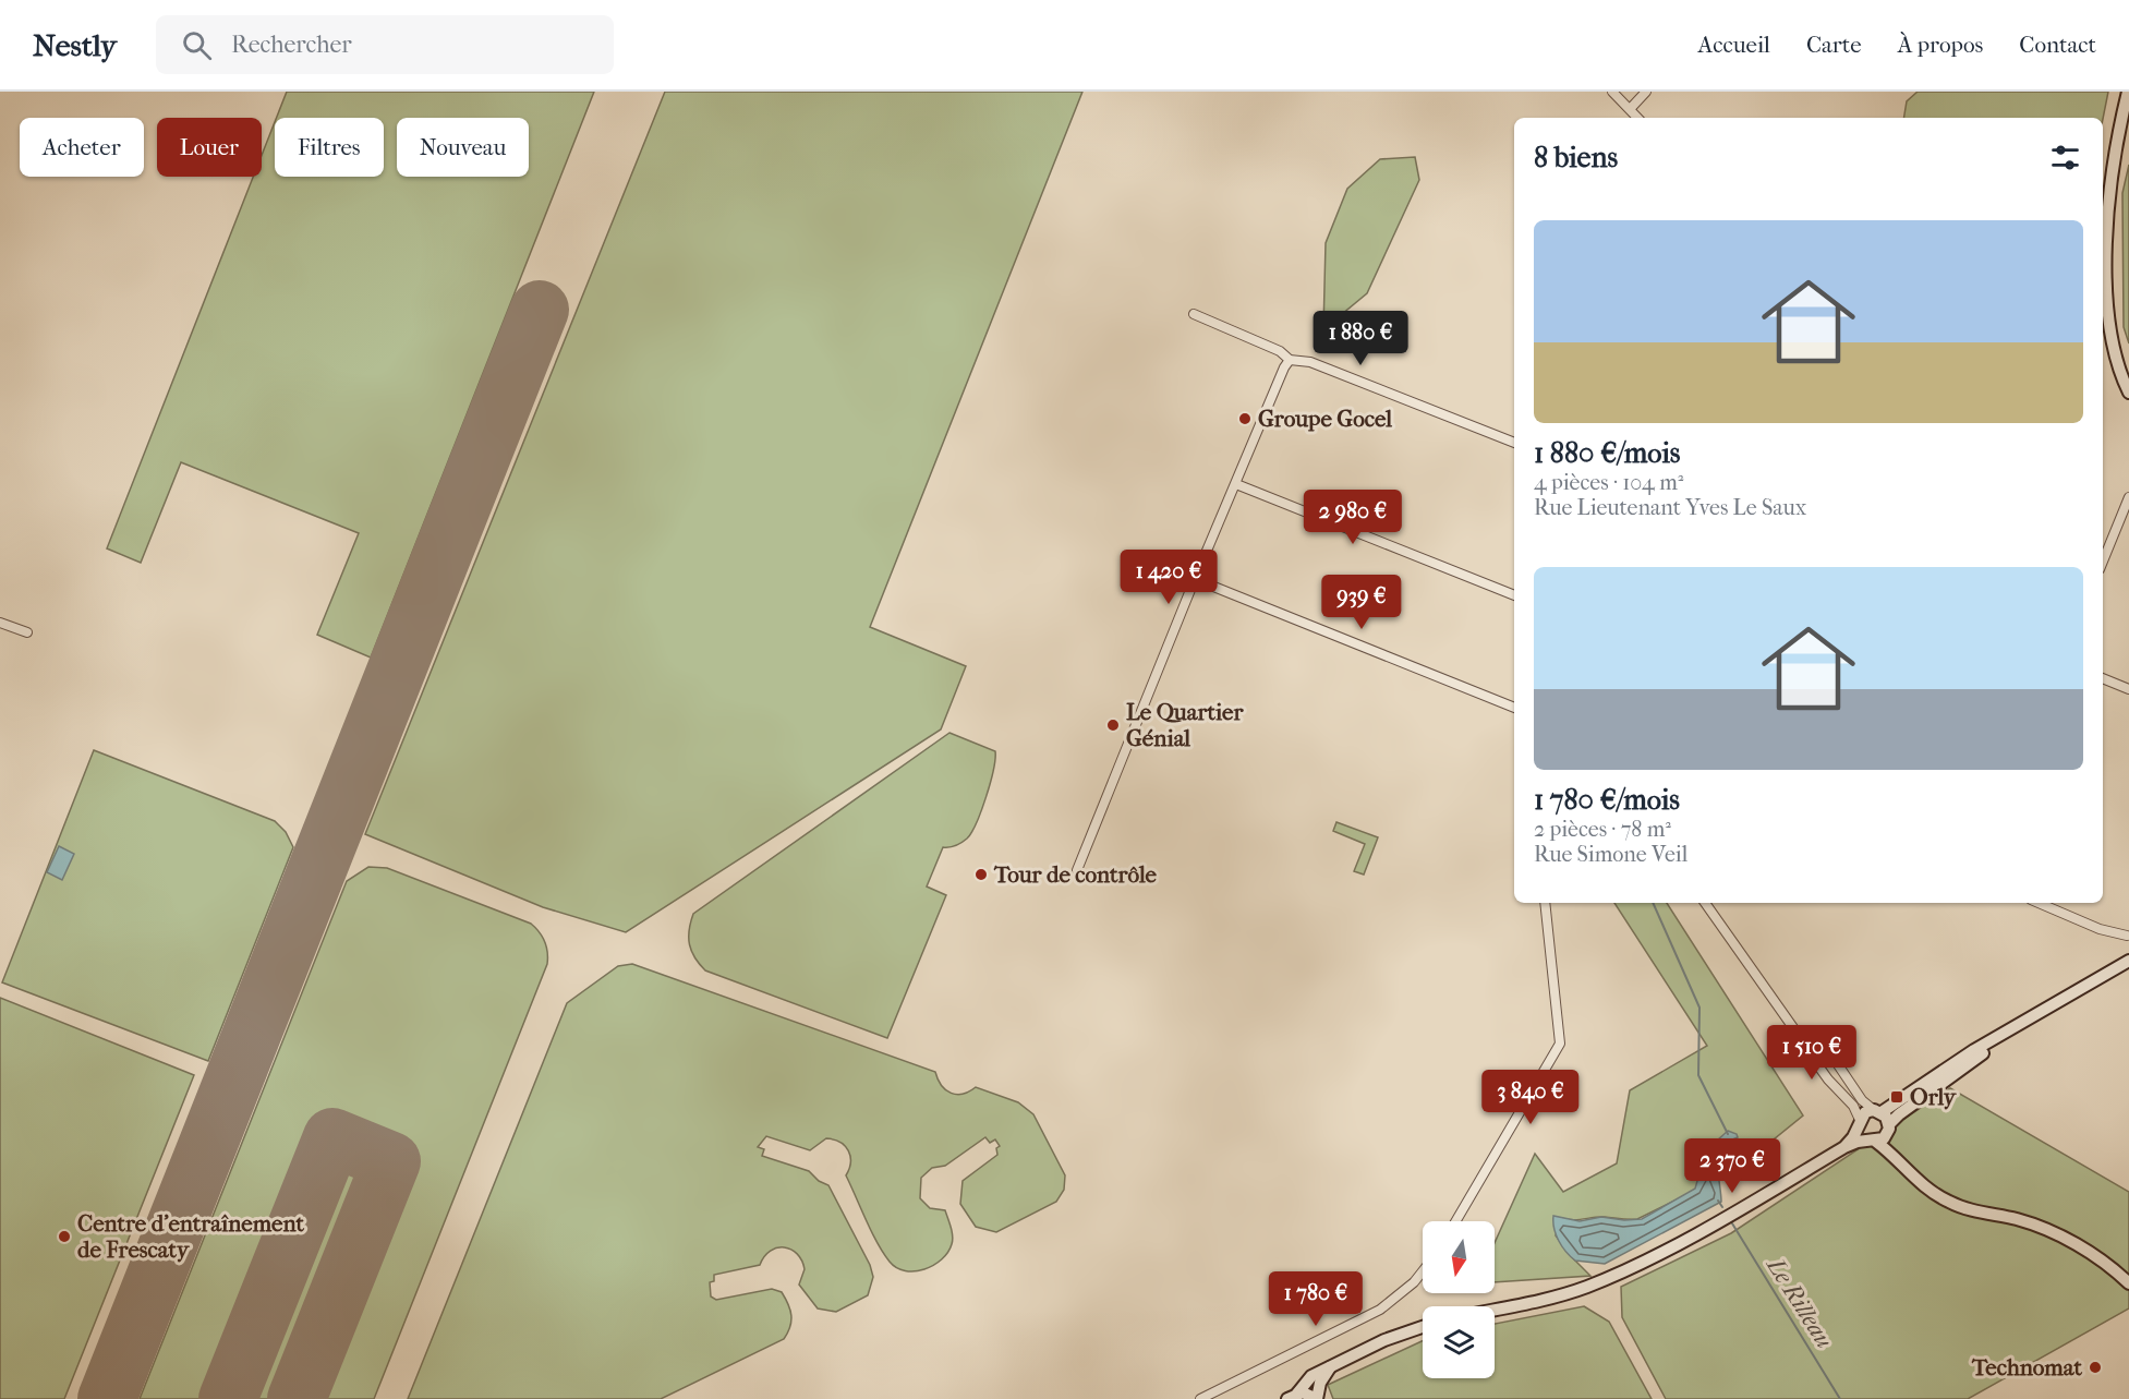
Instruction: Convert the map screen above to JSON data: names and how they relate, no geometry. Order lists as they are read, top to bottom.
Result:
{
  "water": ["Le Rilleau"],
  "places": {
    "other": [
      "Groupe Gocel",
      "Le Quartier Génial",
      "Tour de contrôle",
      "Centre d'entraînement de Frescaty",
      "Technomat"
    ],
    "transit": ["Orly"]
  },
  "north": "bottom",
  "page": {
    "header": "Nestly",
    "search": "Rechercher",
    "nav": [
      "Accueil",
      "Carte",
      "À propos",
      "Contact"
    ],
    "chip": [
      "Acheter",
      "Louer",
      "Filtres",
      "Nouveau"
    ],
    "heading": "8 biens",
    "list": [
      {
        "name": "1 880 €/mois",
        "note": "4 pièces · 104 m² · Rue Lieutenant Yves Le Saux"
      },
      {
        "name": "1 780 €/mois",
        "note": "2 pièces · 78 m² · Rue Simone Veil"
      }
    ],
    "price": [
      "1 880 €",
      "2 980 €",
      "1 420 €",
      "939 €",
      "1 510 €",
      "3 840 €",
      "2 370 €",
      "1 780 €"
    ]
  }
}
